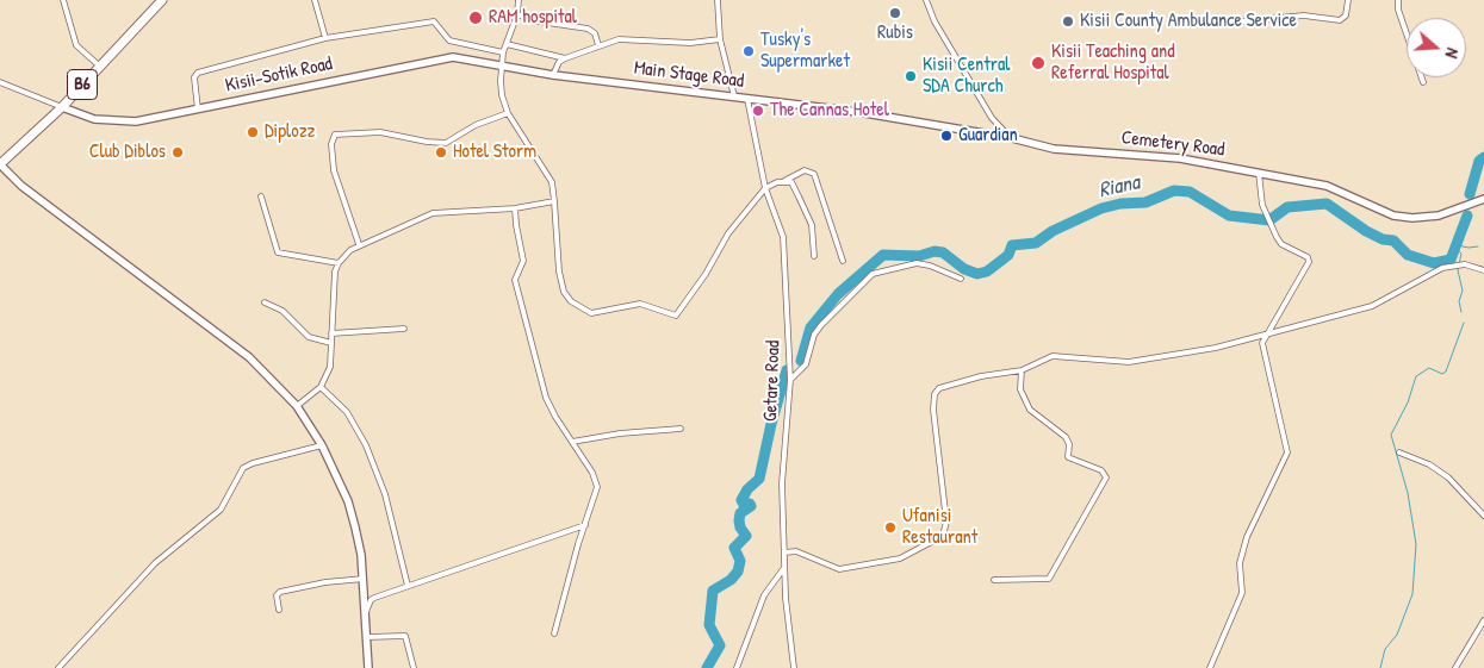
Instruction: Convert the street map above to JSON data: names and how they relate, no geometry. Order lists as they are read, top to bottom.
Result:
{
  "streets": {
    "highway": ["B6"],
    "street": [
      "Kisii-Sotik Road",
      "Main Stage Road",
      "Cemetery Road",
      "Getare Road"
    ]
  },
  "crossings": [
    ["Kisii-Sotik Road", "Main Stage Road"],
    ["Kisii-Sotik Road", "B6"],
    ["Main Stage Road", "Cemetery Road"],
    ["Main Stage Road", "Getare Road"]
  ],
  "water": ["Riana"],
  "places": [
    "Rubis",
    "RAM hospital",
    "Kisii County Ambulance Service",
    "Tusky's Supermarket",
    "Kisii Teaching and Referral Hospital",
    "Kisii Central SDA Church",
    "The Cannas Hotel",
    "Diplozz",
    "Guardian",
    "Club Diblos",
    "Hotel Storm",
    "Ufanisi Restaurant"
  ],
  "north": "right"
}
